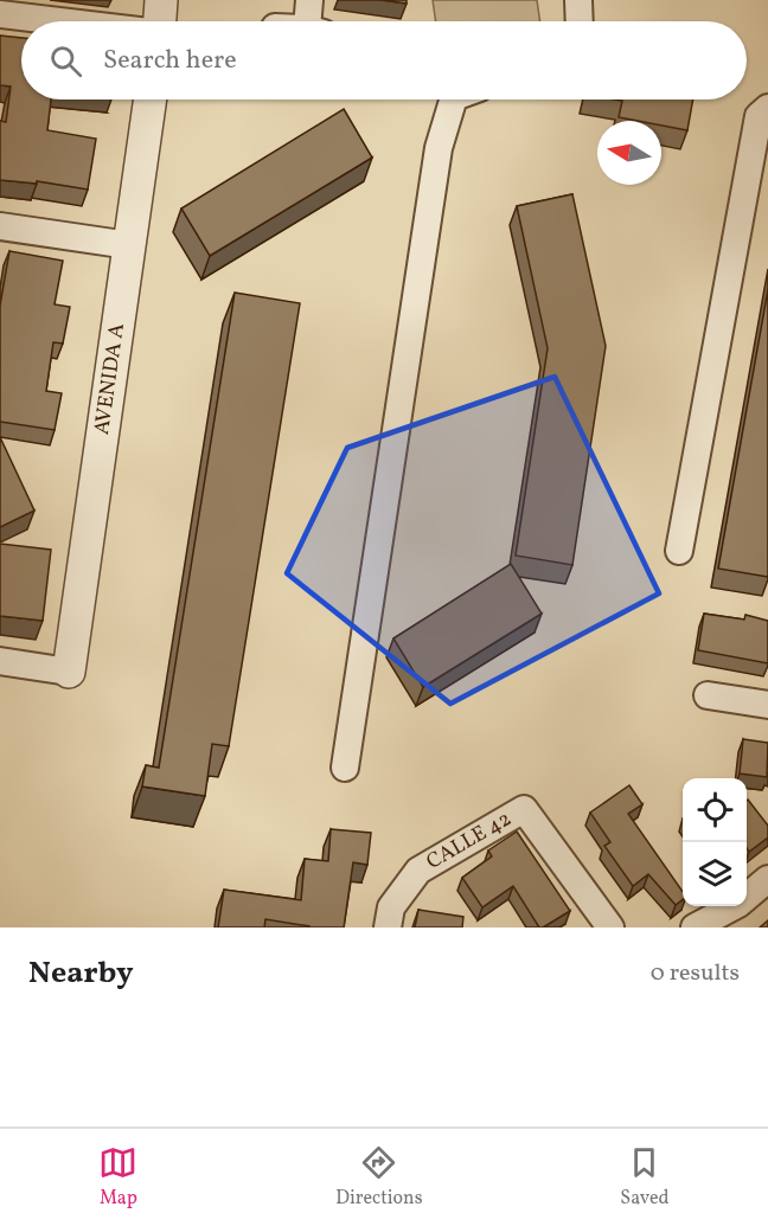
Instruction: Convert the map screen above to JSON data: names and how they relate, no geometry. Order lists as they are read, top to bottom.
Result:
{
  "streets": {
    "street": ["AVENIDA A", "CALLE 42"]
  },
  "north": "left",
  "page": {
    "search": "Search here",
    "heading": ["Nearby", "0 results"],
    "nav": ["Map", "Directions", "Saved"]
  }
}
